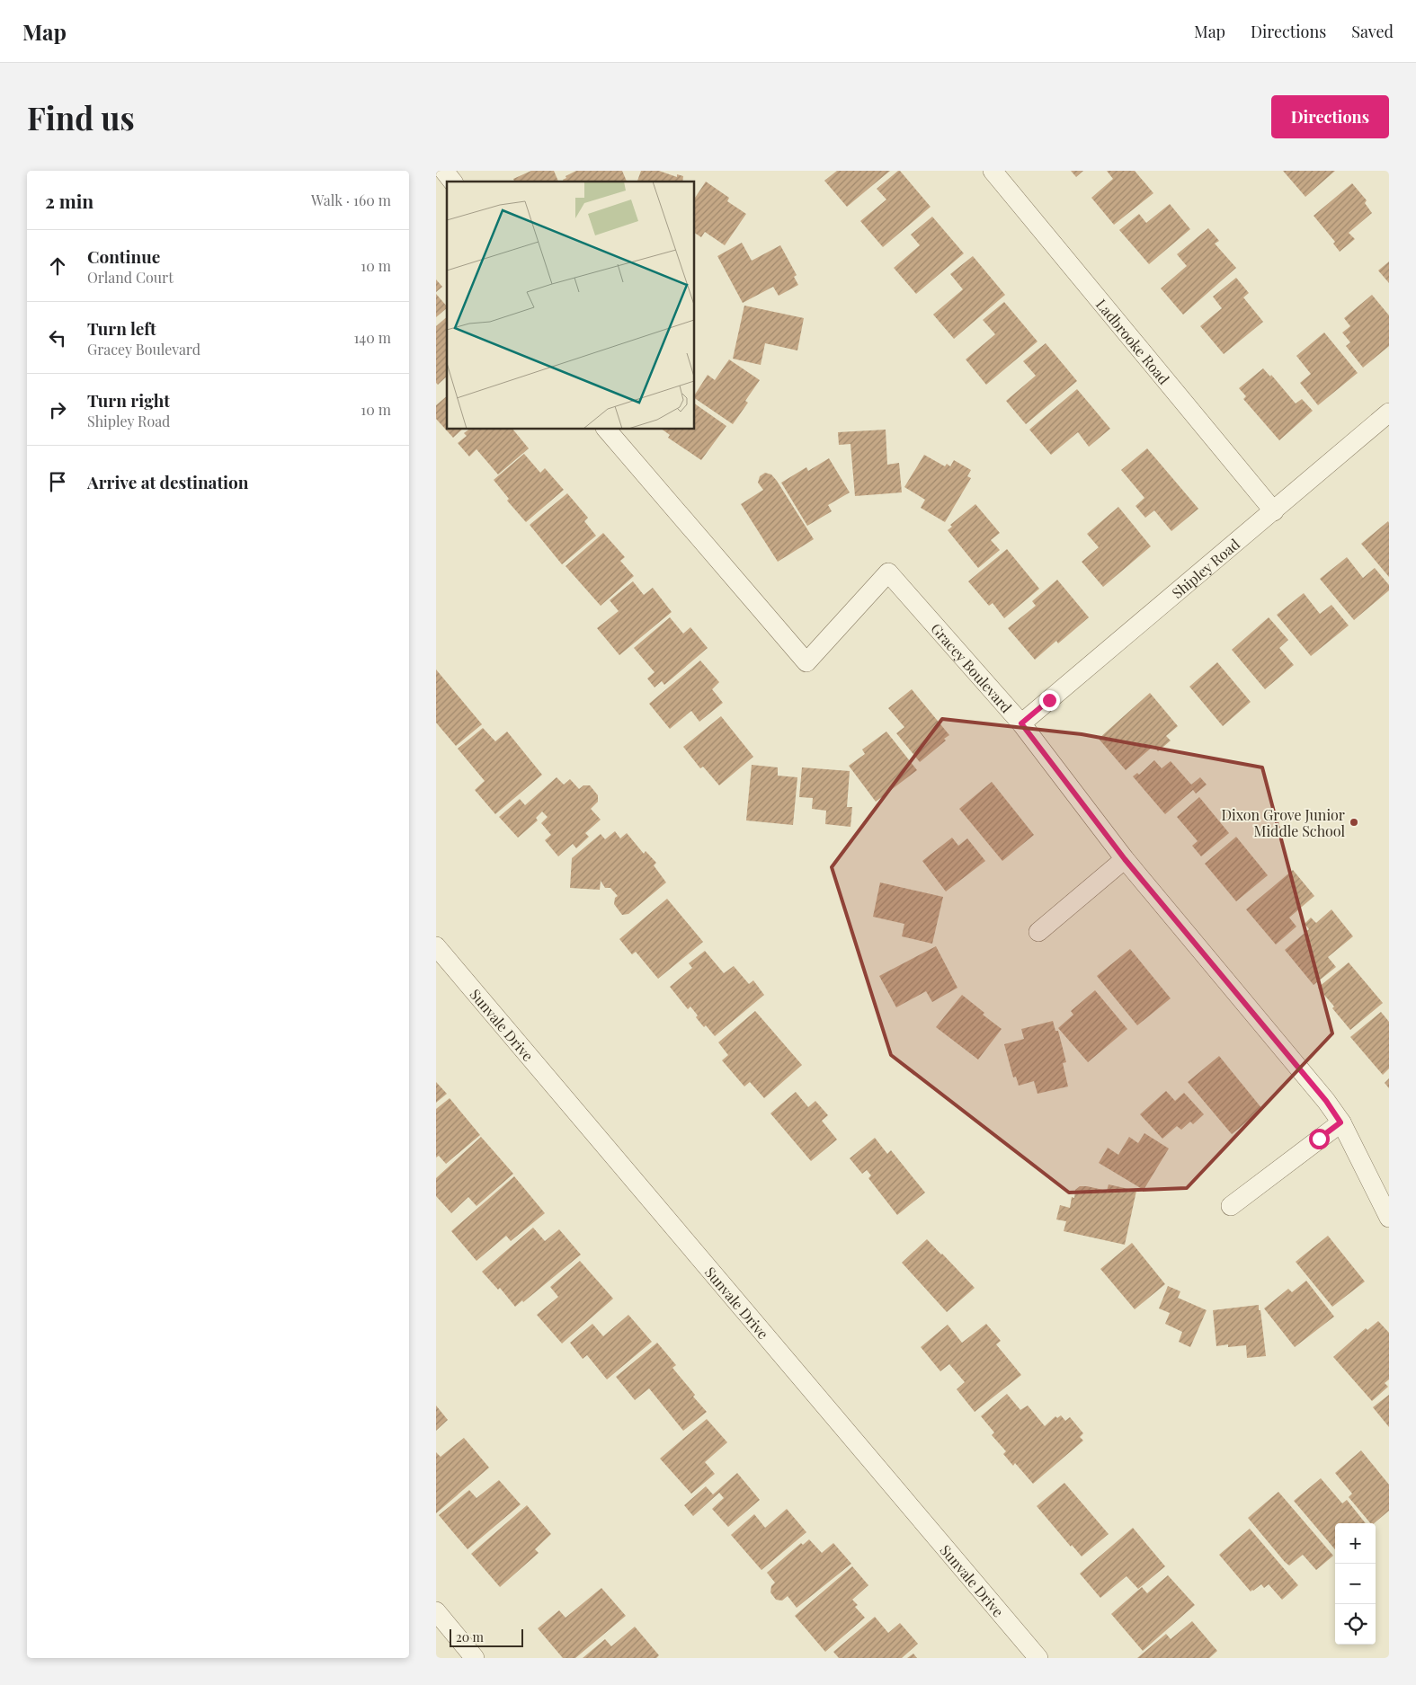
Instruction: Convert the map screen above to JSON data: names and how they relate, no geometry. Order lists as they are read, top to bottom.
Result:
{
  "streets": {
    "street": [
      "Ladbrooke Road",
      "Shipley Road",
      "Gracey Boulevard",
      "Sunvale Drive"
    ]
  },
  "crossings": [
    ["Ladbrooke Road", "Shipley Road"],
    ["Shipley Road", "Gracey Boulevard"]
  ],
  "places": ["Dixon Grove Junior Middle School"],
  "scale_bar": "20 m",
  "page": {
    "header": "Map",
    "nav": ["Map", "Directions", "Saved"],
    "buttons": "Directions",
    "title": "Find us",
    "heading": ["2 min", "Walk · 160 m"],
    "list": [
      ["Continue", "Orland Court", "10 m"],
      ["Turn left", "Gracey Boulevard", "140 m"],
      ["Turn right", "Shipley Road", "10 m"],
      "Arrive at destination"
    ],
    "map_buttons": ["+", "−"],
    "scale": "20 m"
  }
}
